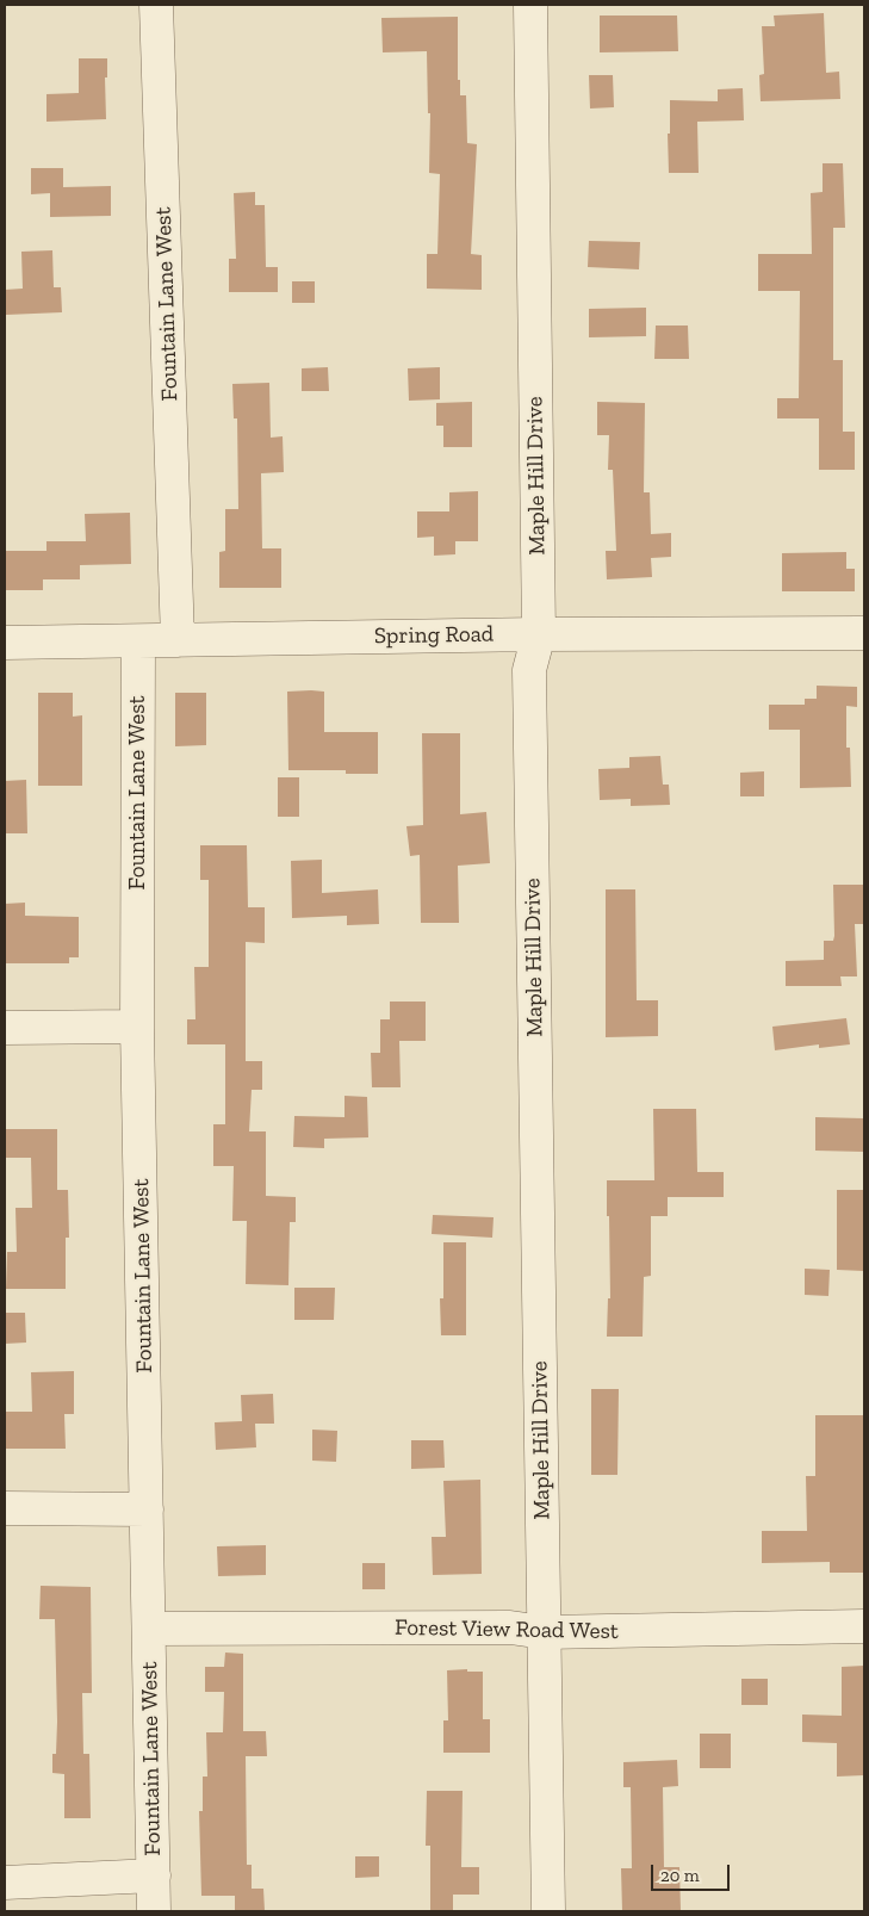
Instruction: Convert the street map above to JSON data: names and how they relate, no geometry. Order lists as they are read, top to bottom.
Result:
{
  "streets": {
    "street": [
      "Fountain Lane West",
      "Maple Hill Drive",
      "Spring Road",
      "Forest View Road West"
    ]
  },
  "crossings": [
    ["Fountain Lane West", "Spring Road"],
    ["Fountain Lane West", "Forest View Road West"],
    ["Maple Hill Drive", "Spring Road"],
    ["Maple Hill Drive", "Forest View Road West"]
  ],
  "scale_bar": "20 m"
}
